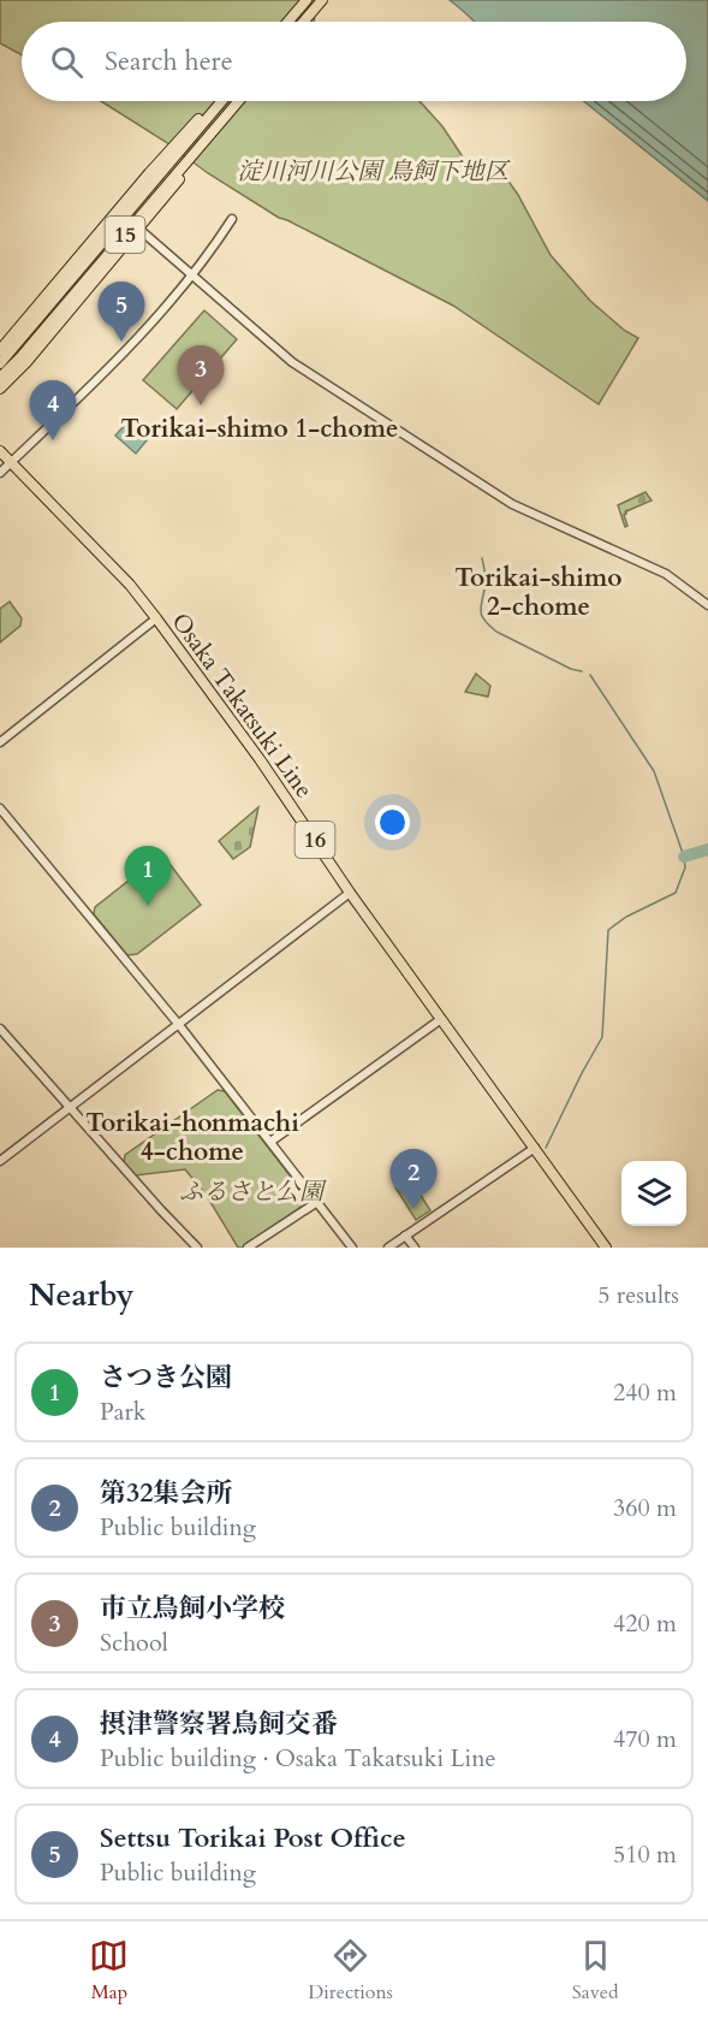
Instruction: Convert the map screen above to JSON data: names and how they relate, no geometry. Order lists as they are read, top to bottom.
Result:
{
  "streets": {
    "main road": ["15", "Osaka Takatsuki Line", "16"]
  },
  "districts": ["Torikai-shimo 1-chome", "Torikai-shimo 2-chome", "Torikai-honmachi 4-chome"],
  "parks": ["淀川河川公園 鳥飼下地区", "ふるさと公園"],
  "page": {
    "search": "Search here",
    "pins": [
      "5",
      "3",
      "4",
      "1",
      "2"
    ],
    "heading": ["Nearby", "5 results"],
    "list": [
      {
        "mark": "1",
        "name": "さつき公園",
        "note": "Park",
        "value": "240 m"
      },
      {
        "mark": "2",
        "name": "第32集会所",
        "note": "Public building",
        "value": "360 m"
      },
      {
        "mark": "3",
        "name": "市立鳥飼小学校",
        "note": "School",
        "value": "420 m"
      },
      {
        "mark": "4",
        "name": "摂津警察署鳥飼交番",
        "note": "Public building · Osaka Takatsuki Line",
        "value": "470 m"
      },
      {
        "mark": "5",
        "name": "Settsu Torikai Post Office",
        "note": "Public building",
        "value": "510 m"
      }
    ],
    "nav": ["Map", "Directions", "Saved"]
  }
}
